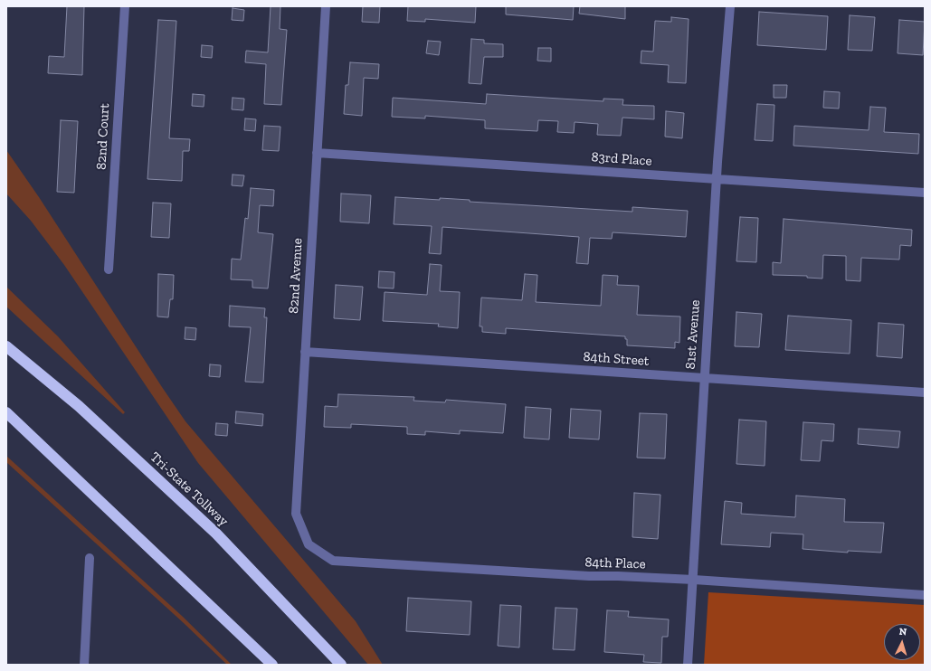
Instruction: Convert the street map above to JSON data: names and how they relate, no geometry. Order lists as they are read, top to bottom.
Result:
{
  "streets": {
    "highway": ["Tri-State Tollway"],
    "street": [
      "82nd Court",
      "83rd Place",
      "82nd Avenue",
      "81st Avenue",
      "84th Street",
      "84th Place"
    ]
  },
  "crossings": [
    ["83rd Place", "82nd Avenue"],
    ["83rd Place", "81st Avenue"],
    ["82nd Avenue", "84th Street"],
    ["82nd Avenue", "84th Place"],
    ["81st Avenue", "84th Street"],
    ["81st Avenue", "84th Place"]
  ],
  "north": "top"
}
